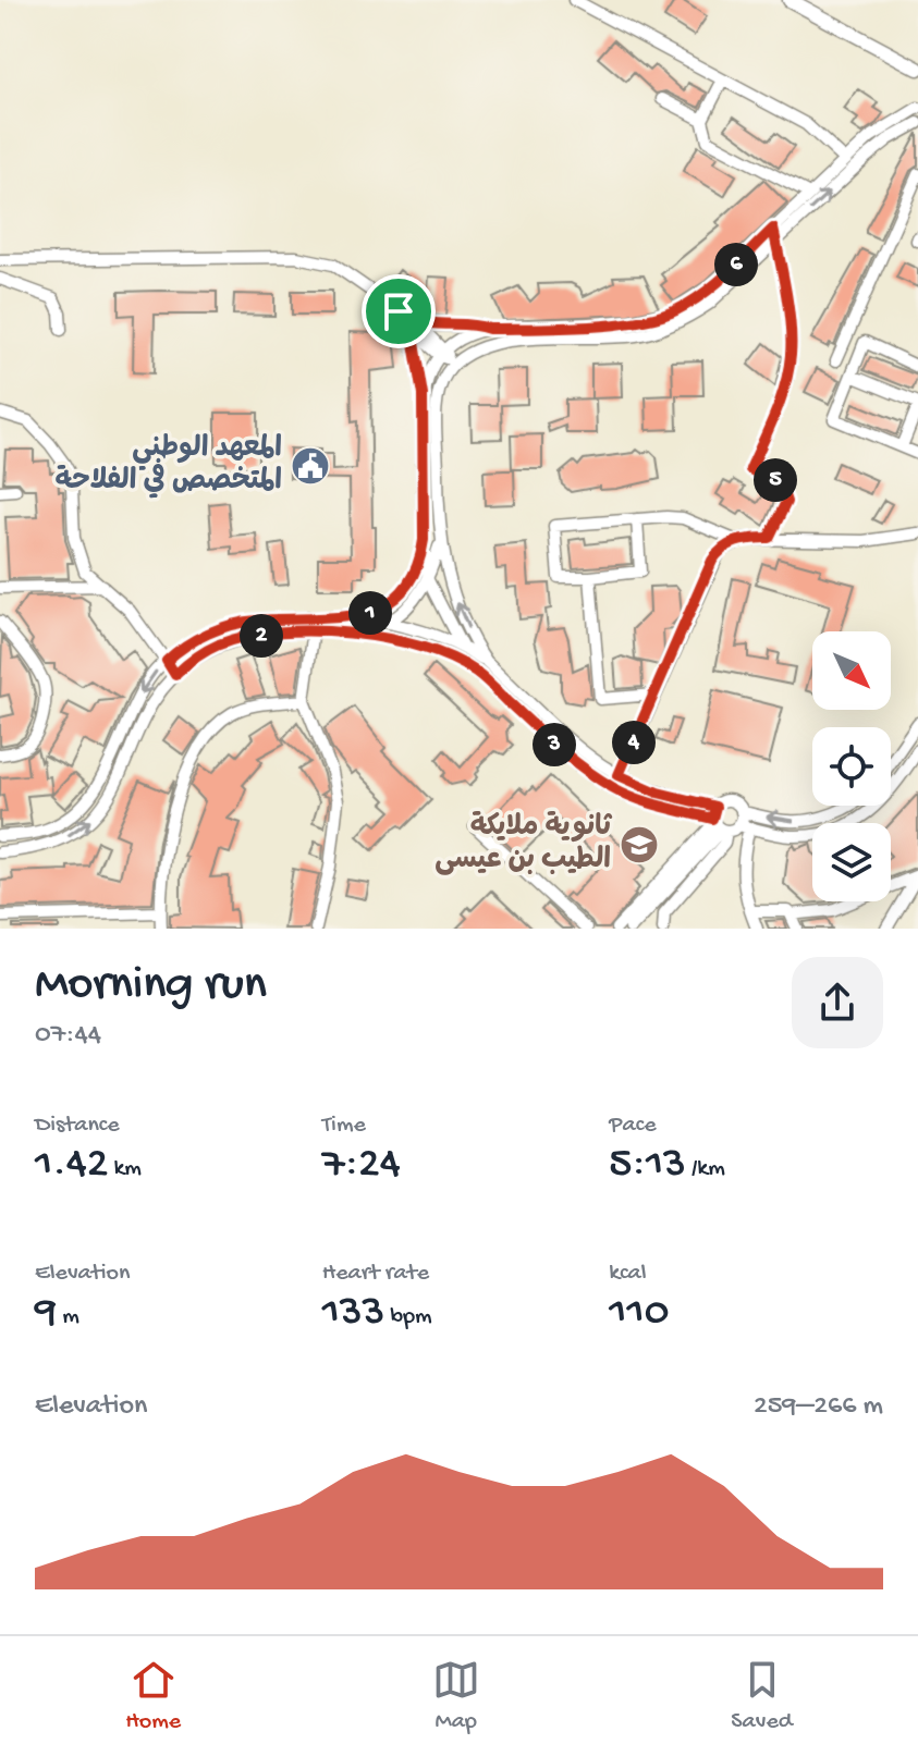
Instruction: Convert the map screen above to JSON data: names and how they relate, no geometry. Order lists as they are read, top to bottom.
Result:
{
  "places": {
    "public building": ["المعهد الوطني المتخصص في الفلاحة"],
    "school or university": ["ثانوية ملايكة الطيب بن عيسى"]
  },
  "north": "bottom right",
  "page": {
    "pins": [
      "6",
      "5",
      "1",
      "2",
      "4",
      "3"
    ],
    "heading": ["Morning run", "07:44"],
    "stats": [
      ["Distance", "1.42 km"],
      ["Time", "7:24"],
      ["Pace", "5:13 /km"],
      ["Elevation", "9 m"],
      ["Heart rate", "133 bpm"],
      ["kcal", "110"]
    ],
    "chart": ["Elevation", "259–266 m"],
    "tabs": ["Home", "Map", "Saved"]
  }
}
